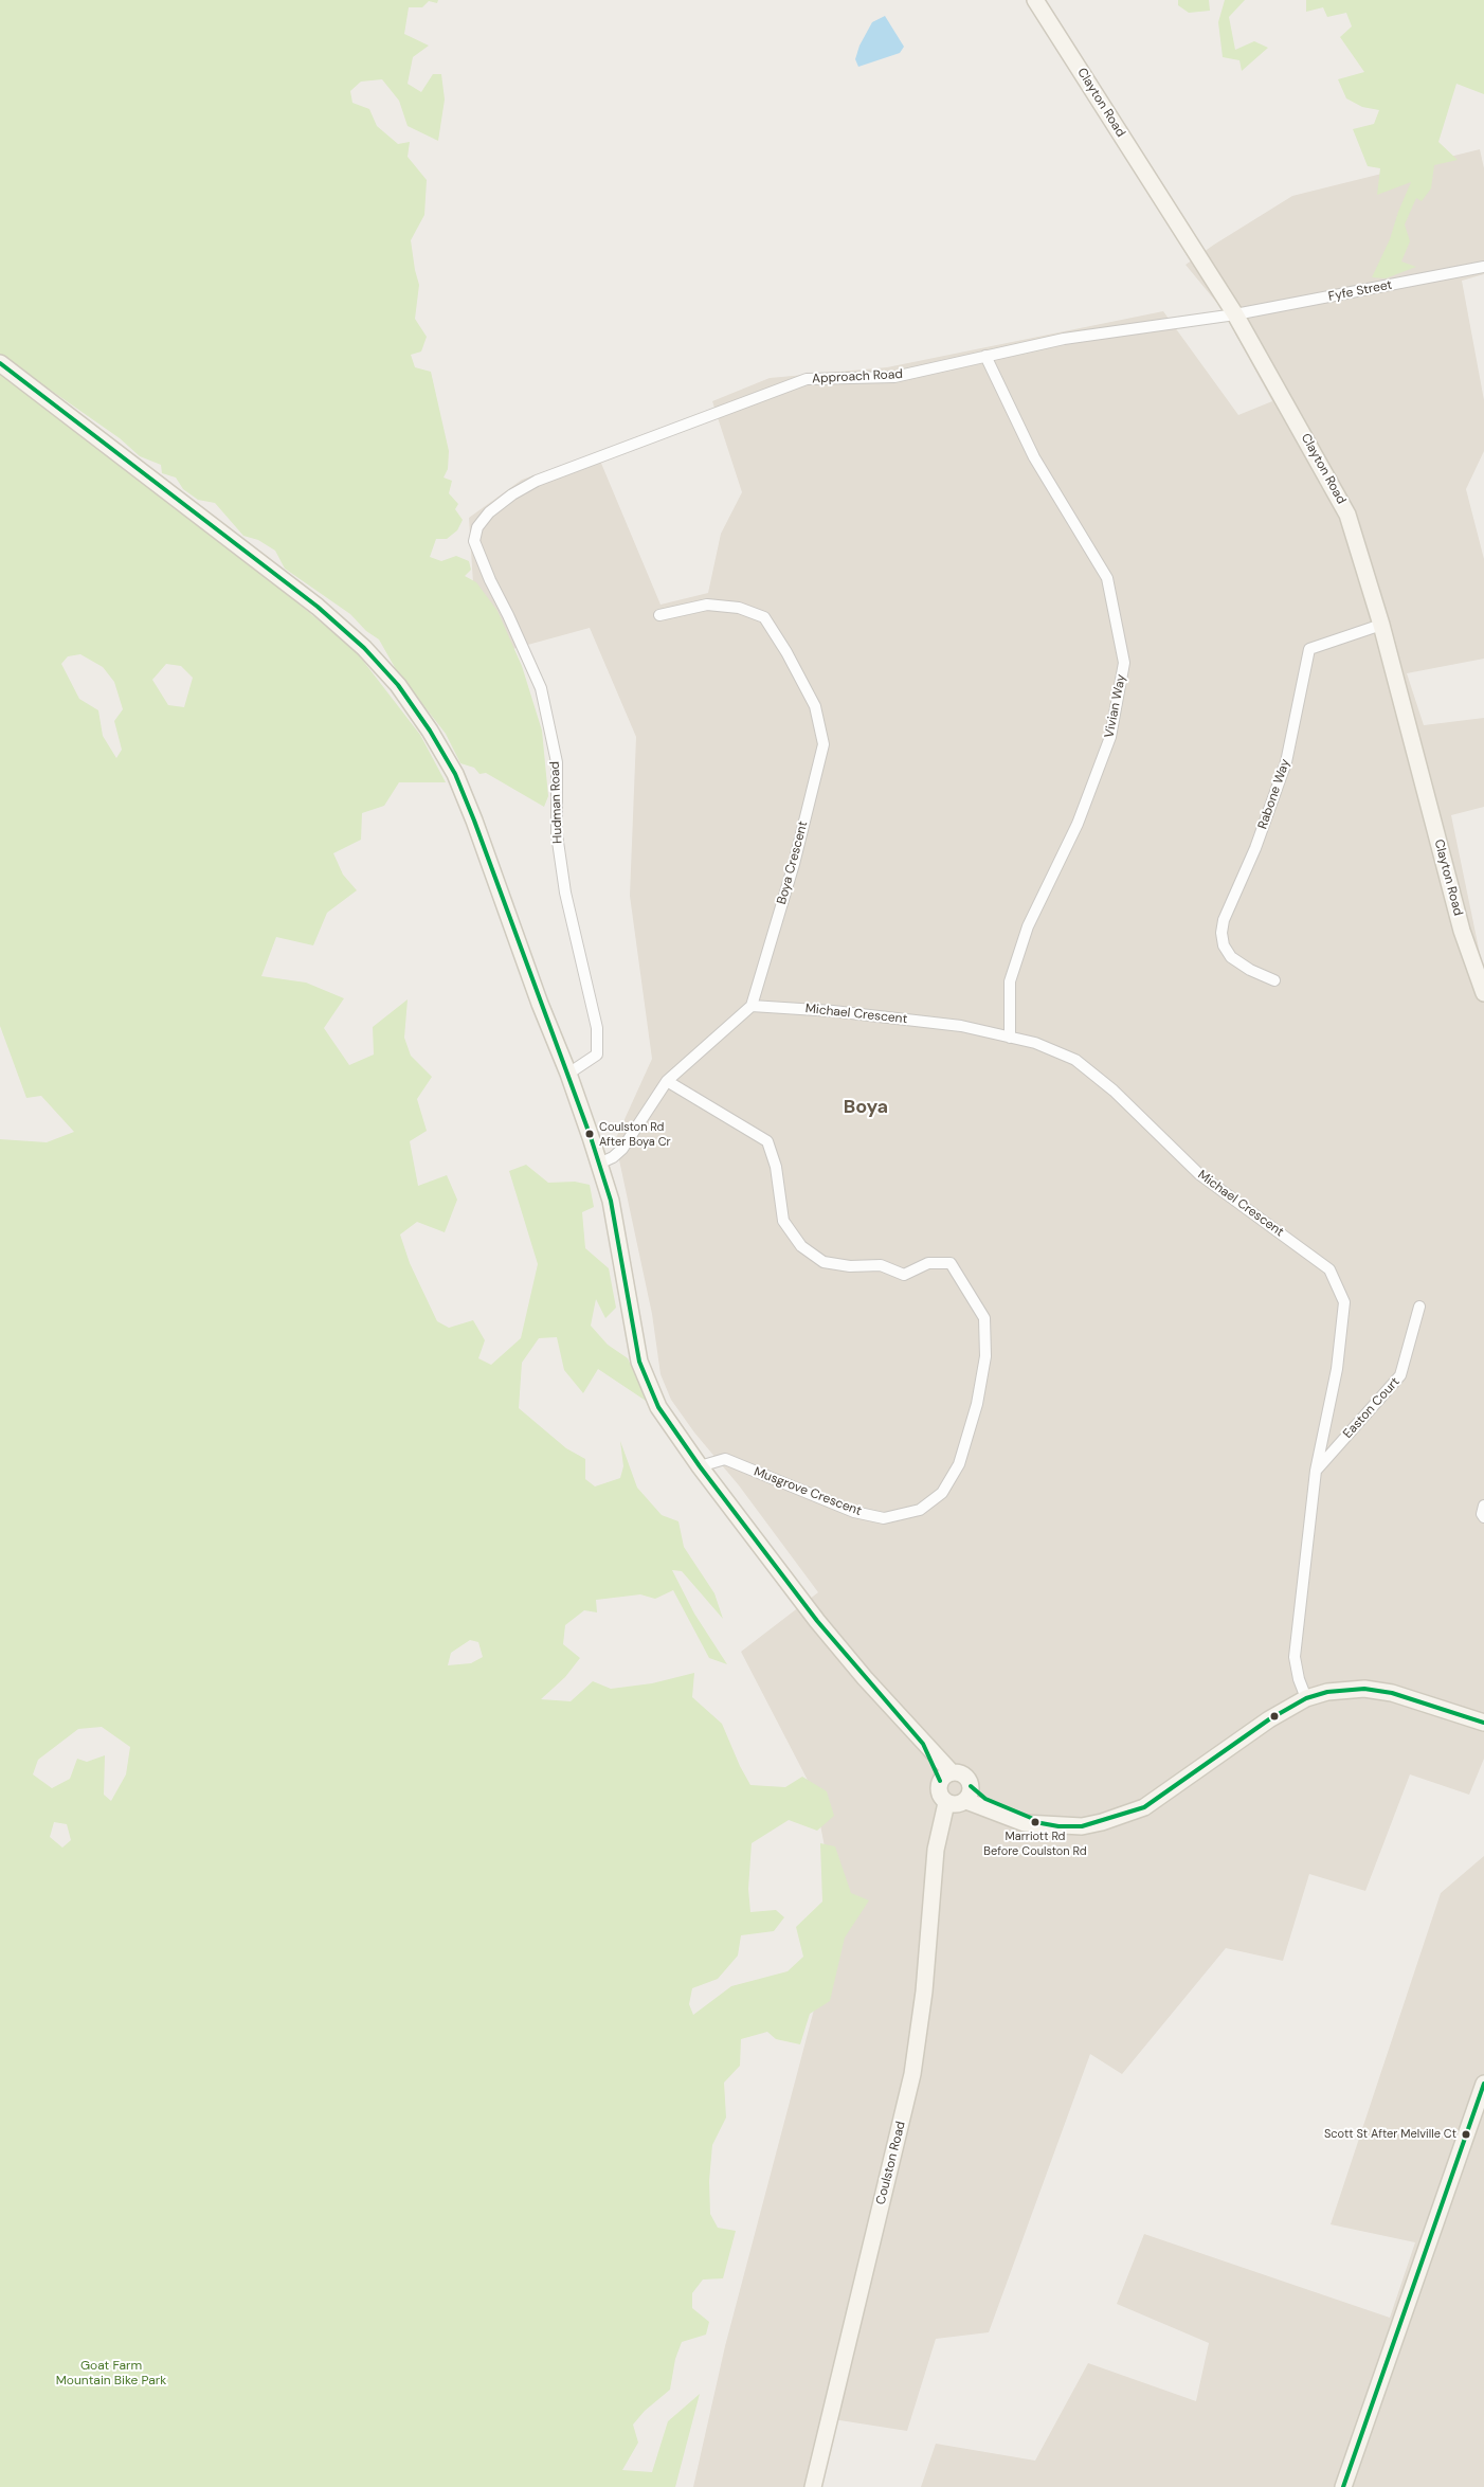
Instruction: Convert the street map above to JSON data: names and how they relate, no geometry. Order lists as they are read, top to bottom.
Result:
{
  "streets": {
    "street": [
      "Clayton Road",
      "Fyfe Street",
      "Approach Road",
      "Vivian Way",
      "Rabone Way",
      "Hudman Road",
      "Boya Crescent",
      "Michael Crescent",
      "Easton Court",
      "Musgrove Crescent",
      "Coulston Road"
    ]
  },
  "crossings": [
    ["Clayton Road", "Fyfe Street"],
    ["Clayton Road", "Approach Road"],
    ["Clayton Road", "Rabone Way"],
    ["Fyfe Street", "Approach Road"],
    ["Approach Road", "Vivian Way"],
    ["Approach Road", "Hudman Road"],
    ["Vivian Way", "Michael Crescent"],
    ["Boya Crescent", "Michael Crescent"],
    ["Michael Crescent", "Easton Court"]
  ],
  "districts": ["Boya"],
  "parks": ["Goat Farm Mountain Bike Park"],
  "places": ["Coulston Rd After Boya Cr", "Marriott Rd Before Coulston Rd", "Scott St After Melville Ct"]
}
